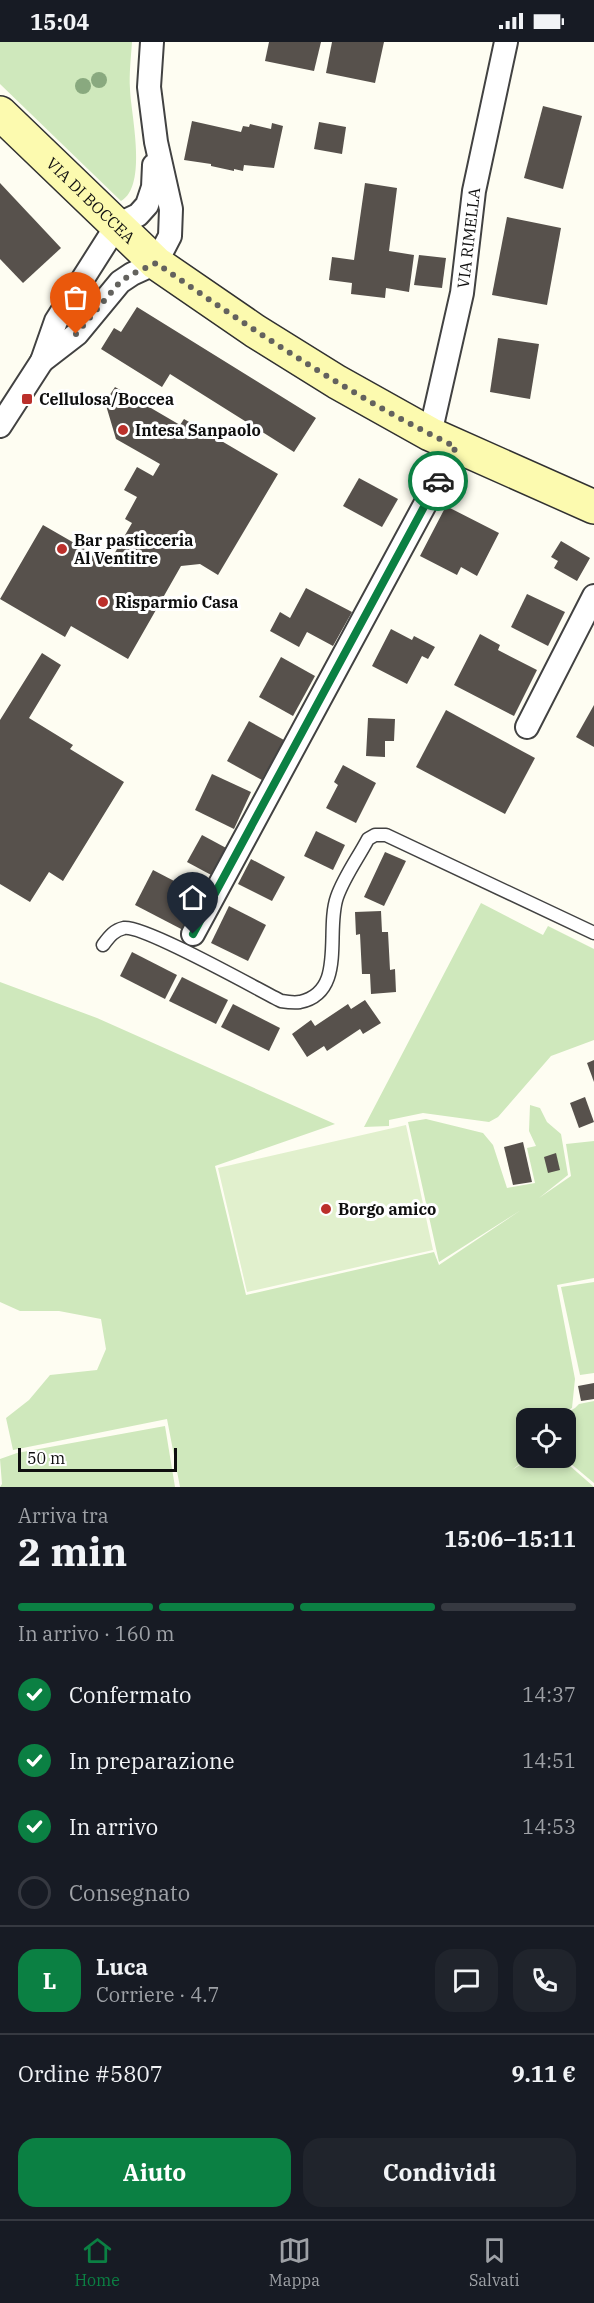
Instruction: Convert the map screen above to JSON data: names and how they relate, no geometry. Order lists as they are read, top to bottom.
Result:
{
  "streets": {
    "main road": ["VIA DI BOCCEA"],
    "street": ["VIA RIMELLA"]
  },
  "crossings": [
    ["VIA DI BOCCEA", "VIA RIMELLA"]
  ],
  "places": {
    "transit": ["Cellulosa/Boccea"],
    "other": [
      "Intesa Sanpaolo",
      "Bar pasticceria Al Ventitre",
      "Risparmio Casa",
      "Borgo amico"
    ]
  },
  "scale_bar": "50 m",
  "page": {
    "status": "15:04",
    "scale": "50 m",
    "heading": ["2 min", "Arriva tra", "15:06–15:11"],
    "panel": [
      "Luca",
      "Corriere · 4.7",
      "Ordine #5807",
      "9.11 €"
    ],
    "bar": "In arrivo · 160 m",
    "list": [
      ["Confermato", "14:37"],
      ["In preparazione", "14:51"],
      ["In arrivo", "14:53"],
      "Consegnato"
    ],
    "round": "L",
    "buttons": ["Aiuto", "Condividi"],
    "tabs": ["Home", "Mappa", "Salvati"]
  }
}
